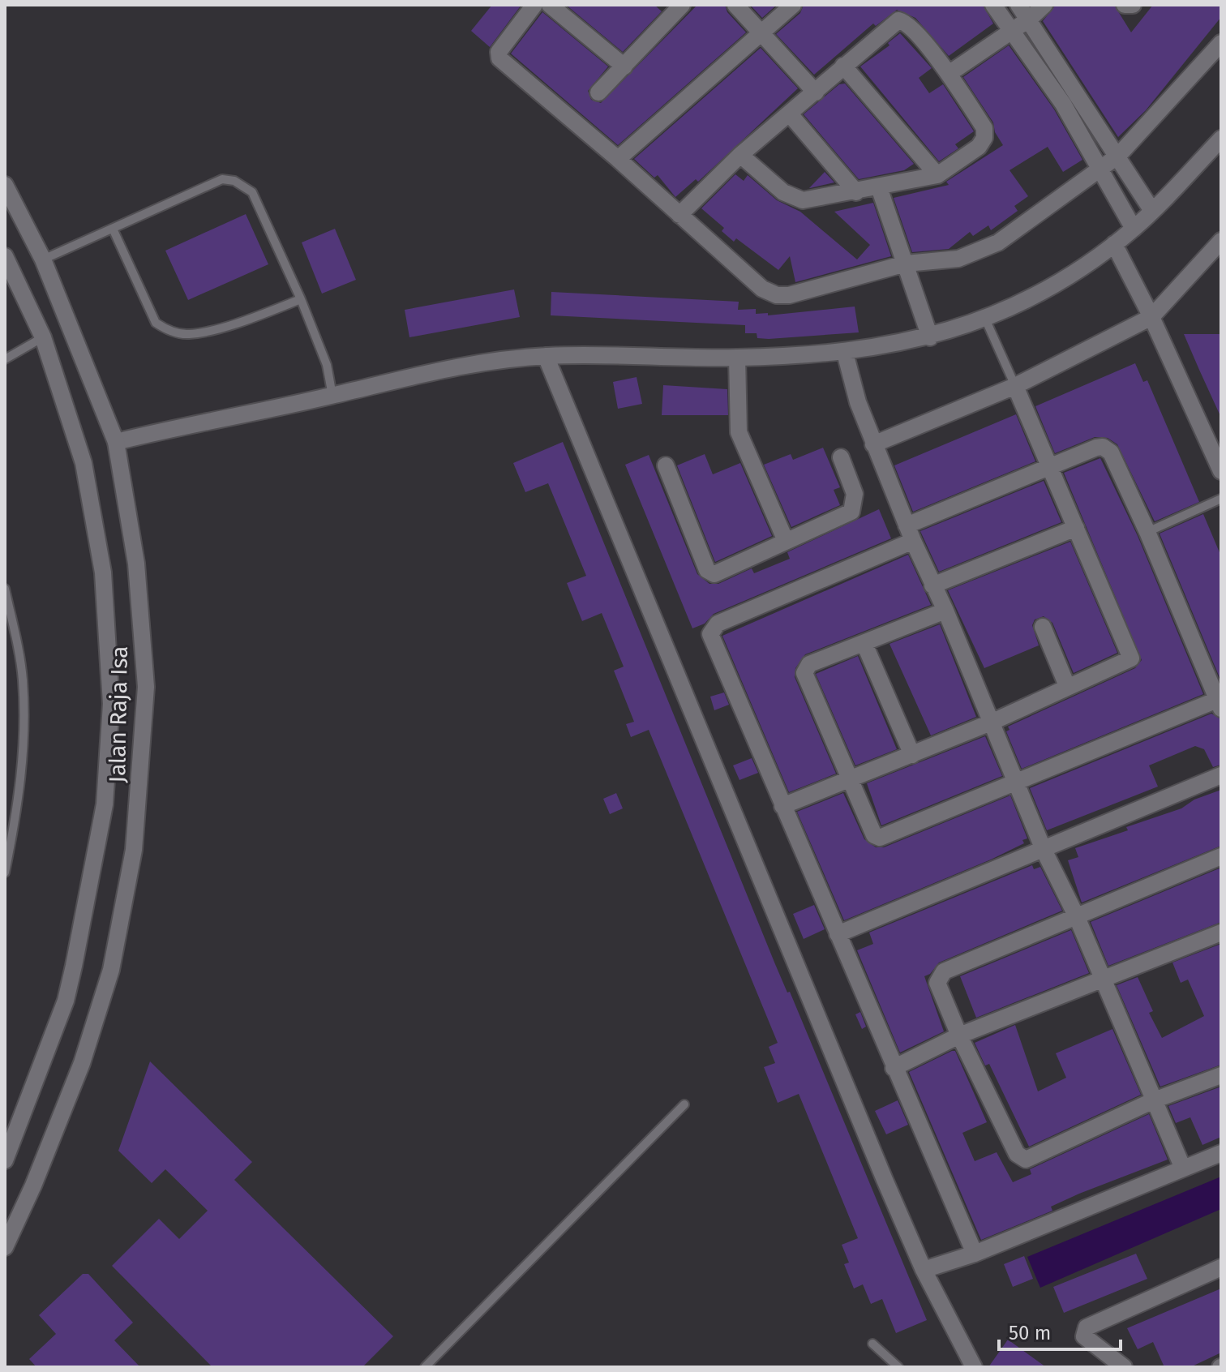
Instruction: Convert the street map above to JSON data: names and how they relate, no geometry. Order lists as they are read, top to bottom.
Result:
{
  "streets": {
    "street": ["Jalan Raja Isa"]
  },
  "scale_bar": "50 m"
}
